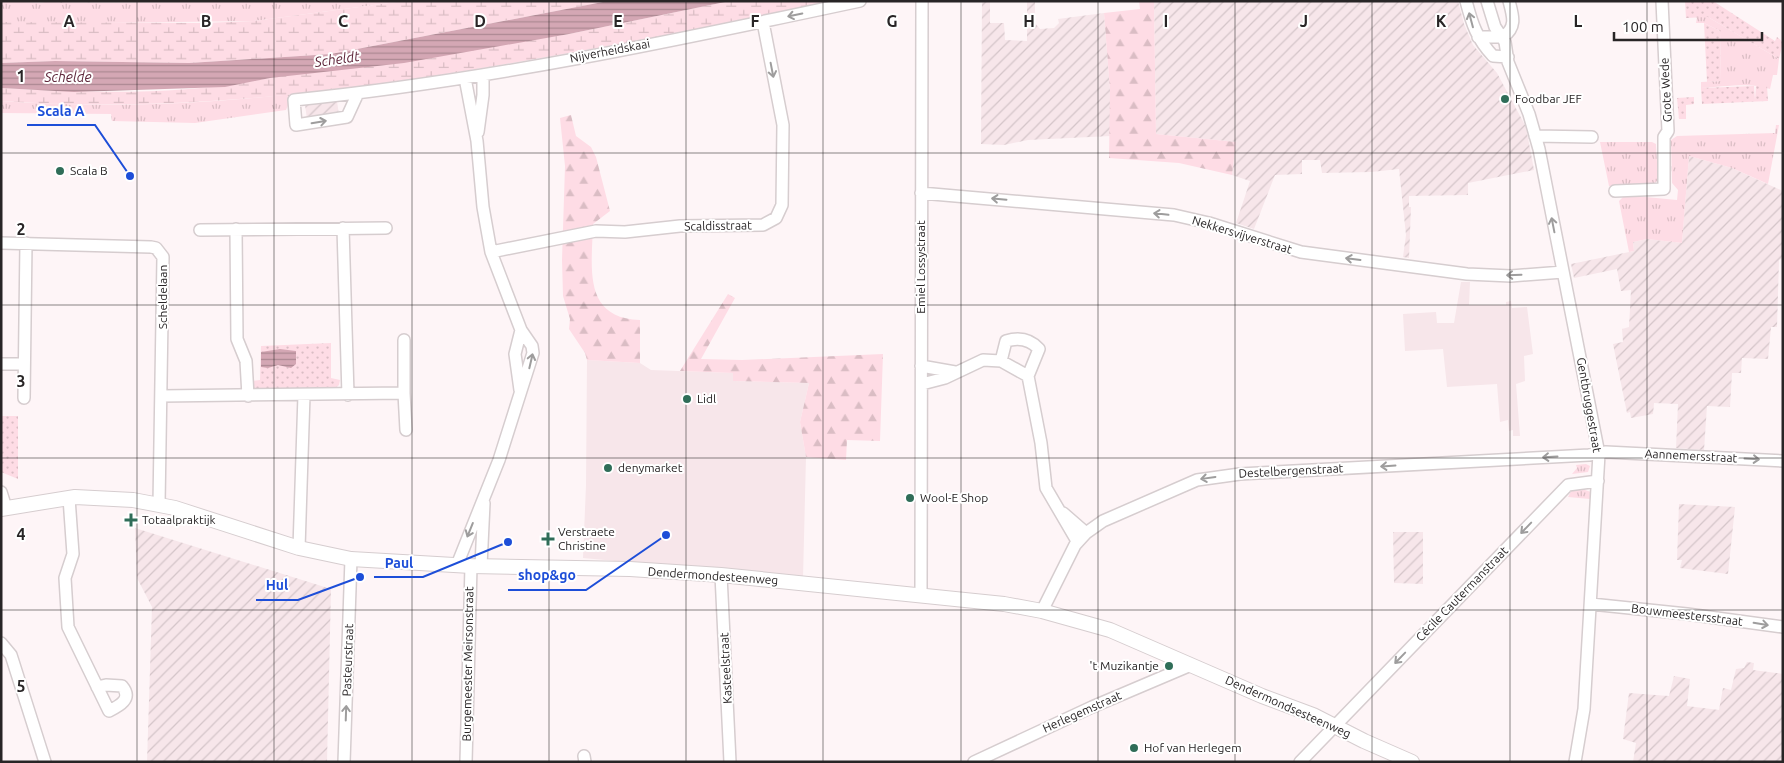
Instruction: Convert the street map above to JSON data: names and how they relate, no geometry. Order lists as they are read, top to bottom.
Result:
{
  "streets": {
    "main road": ["Dendermondesteenweg", "Dendermondsesteenweg"],
    "street": [
      "Nijverheidskaai",
      "Grote Wede",
      "Scaldisstraat",
      "Nekkersvijverstraat",
      "Emiel Lossystraat",
      "Scheldelaan",
      "Gentbruggestraat",
      "Aannemersstraat",
      "Destelbergenstraat",
      "Cécile Cautermanstraat",
      "Bouwmeestersstraat",
      "Pasteurstraat",
      "Burgemeester Meirsonstraat",
      "Kasteelstraat",
      "Herlegemstraat"
    ]
  },
  "crossings": [
    ["Nijverheidskaai", "Scaldisstraat"],
    ["Nekkersvijverstraat", "Emiel Lossystraat"],
    ["Nekkersvijverstraat", "Gentbruggestraat"],
    ["Emiel Lossystraat", "Dendermondesteenweg"],
    ["Scheldelaan", "Dendermondesteenweg"],
    ["Gentbruggestraat", "Aannemersstraat"],
    ["Gentbruggestraat", "Destelbergenstraat"],
    ["Gentbruggestraat", "Cécile Cautermanstraat"],
    ["Gentbruggestraat", "Bouwmeestersstraat"],
    ["Aannemersstraat", "Destelbergenstraat"],
    ["Dendermondesteenweg", "Pasteurstraat"],
    ["Dendermondesteenweg", "Burgemeester Meirsonstraat"],
    ["Dendermondesteenweg", "Kasteelstraat"],
    ["Dendermondesteenweg", "Dendermondsesteenweg"],
    ["Cécile Cautermanstraat", "Dendermondsesteenweg"],
    ["Dendermondsesteenweg", "Herlegemstraat"]
  ],
  "one_way": [
    "Nekkersvijverstraat",
    "Aannemersstraat",
    "Destelbergenstraat",
    "Cécile Cautermanstraat",
    "Bouwmeestersstraat",
    "Pasteurstraat"
  ],
  "water": ["Scheldt", "Schelde"],
  "places": {
    "other": [
      "Foodbar JEF",
      "Scala B",
      "Scala A",
      "Lidl",
      "denymarket",
      "Wool-E Shop",
      "shop&go",
      "Paul",
      "Hul",
      "'t Muzikantje",
      "Hof van Herlegem"
    ],
    "health": ["Totaalpraktijk", "Verstraete Christine"]
  },
  "scale_bar": "100 m",
  "grid": {
    "columns": [
      "A",
      "B",
      "C",
      "D",
      "E",
      "F",
      "G",
      "H",
      "I",
      "J",
      "K",
      "L"
    ],
    "rows": [
      "1",
      "2",
      "3",
      "4",
      "5"
    ]
  }
}
